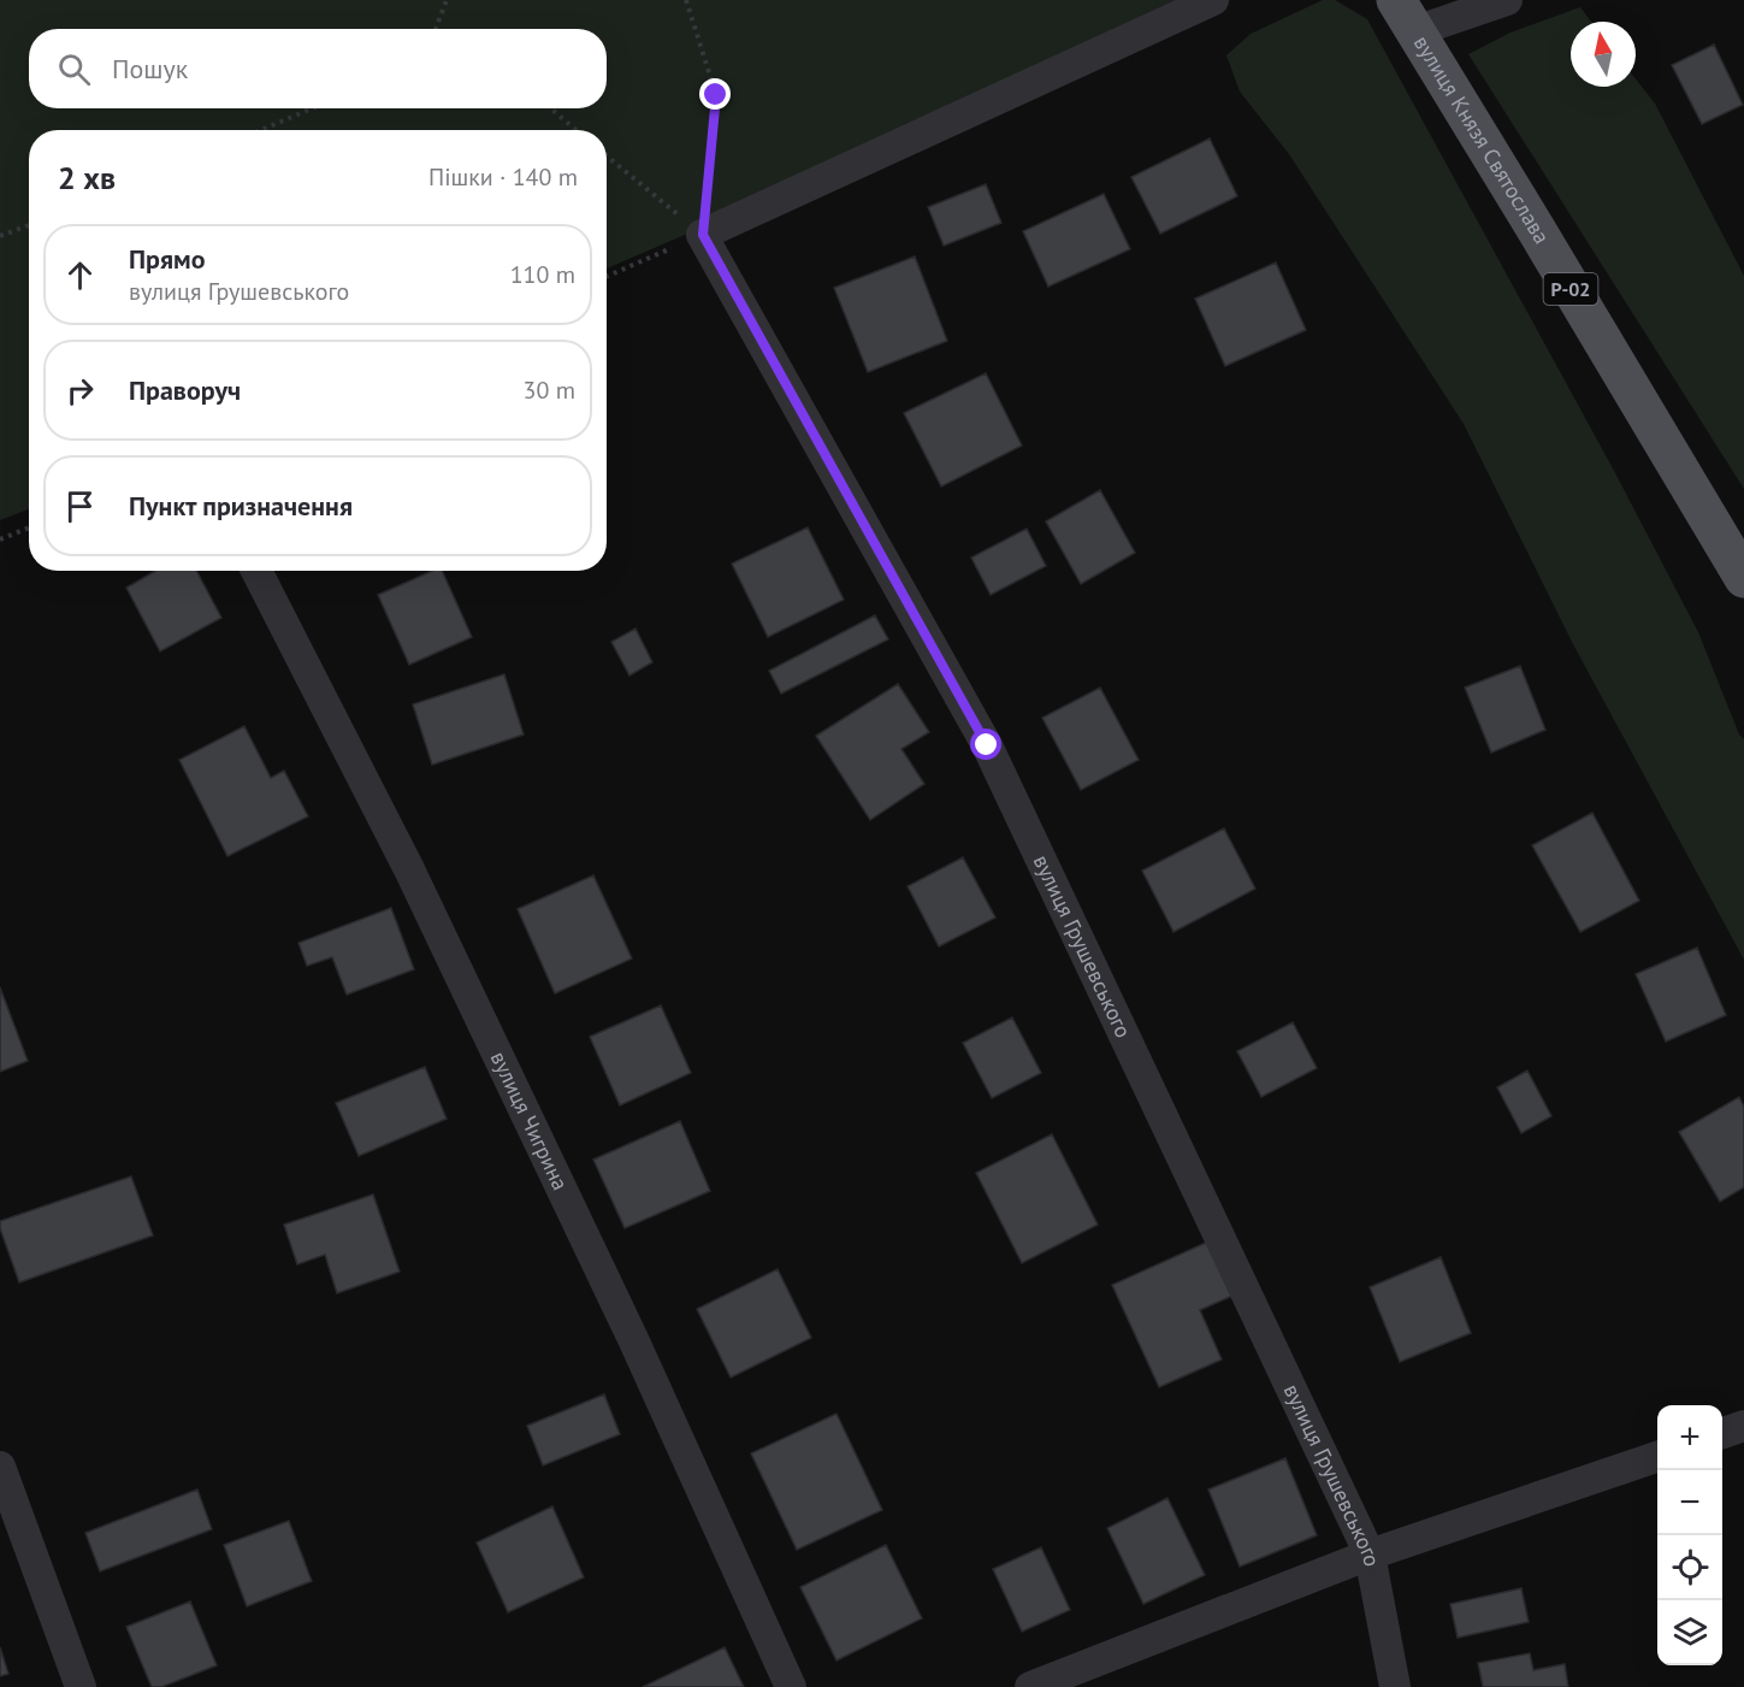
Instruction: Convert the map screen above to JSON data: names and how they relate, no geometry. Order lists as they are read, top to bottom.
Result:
{
  "streets": {
    "main road": ["вулиця Князя Святослава", "Р-02"],
    "street": ["вулиця Грушевського", "вулиця Чигрина"]
  },
  "north": "top",
  "page": {
    "search": "Пошук",
    "heading": ["2 хв", "Пішки · 140 m"],
    "list": [
      ["Прямо", "вулиця Грушевського", "110 m"],
      ["Праворуч", "30 m"],
      "Пункт призначення"
    ],
    "map_buttons": ["+", "−"]
  }
}
